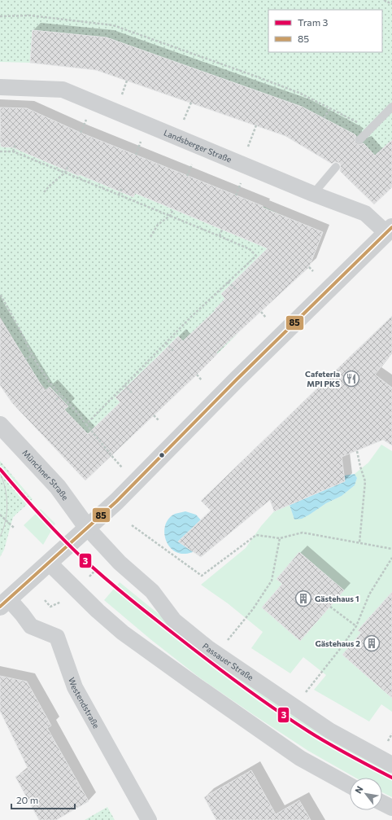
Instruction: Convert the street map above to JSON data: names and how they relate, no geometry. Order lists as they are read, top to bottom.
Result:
{
  "streets": {
    "street": [
      "Landsberger Straße",
      "Münchner Straße",
      "Passauer Straße",
      "Westendstraße"
    ]
  },
  "crossings": [
    ["Münchner Straße", "Passauer Straße"]
  ],
  "places": {
    "restaurant": ["Cafeteria MPI PKS"],
    "building": ["Gästehaus 1", "Gästehaus 2"]
  },
  "lines": ["transit line 85", "tram line 3"],
  "legend": ["Tram 3", "85"],
  "scale_bar": "20 m",
  "north": "top left"
}
